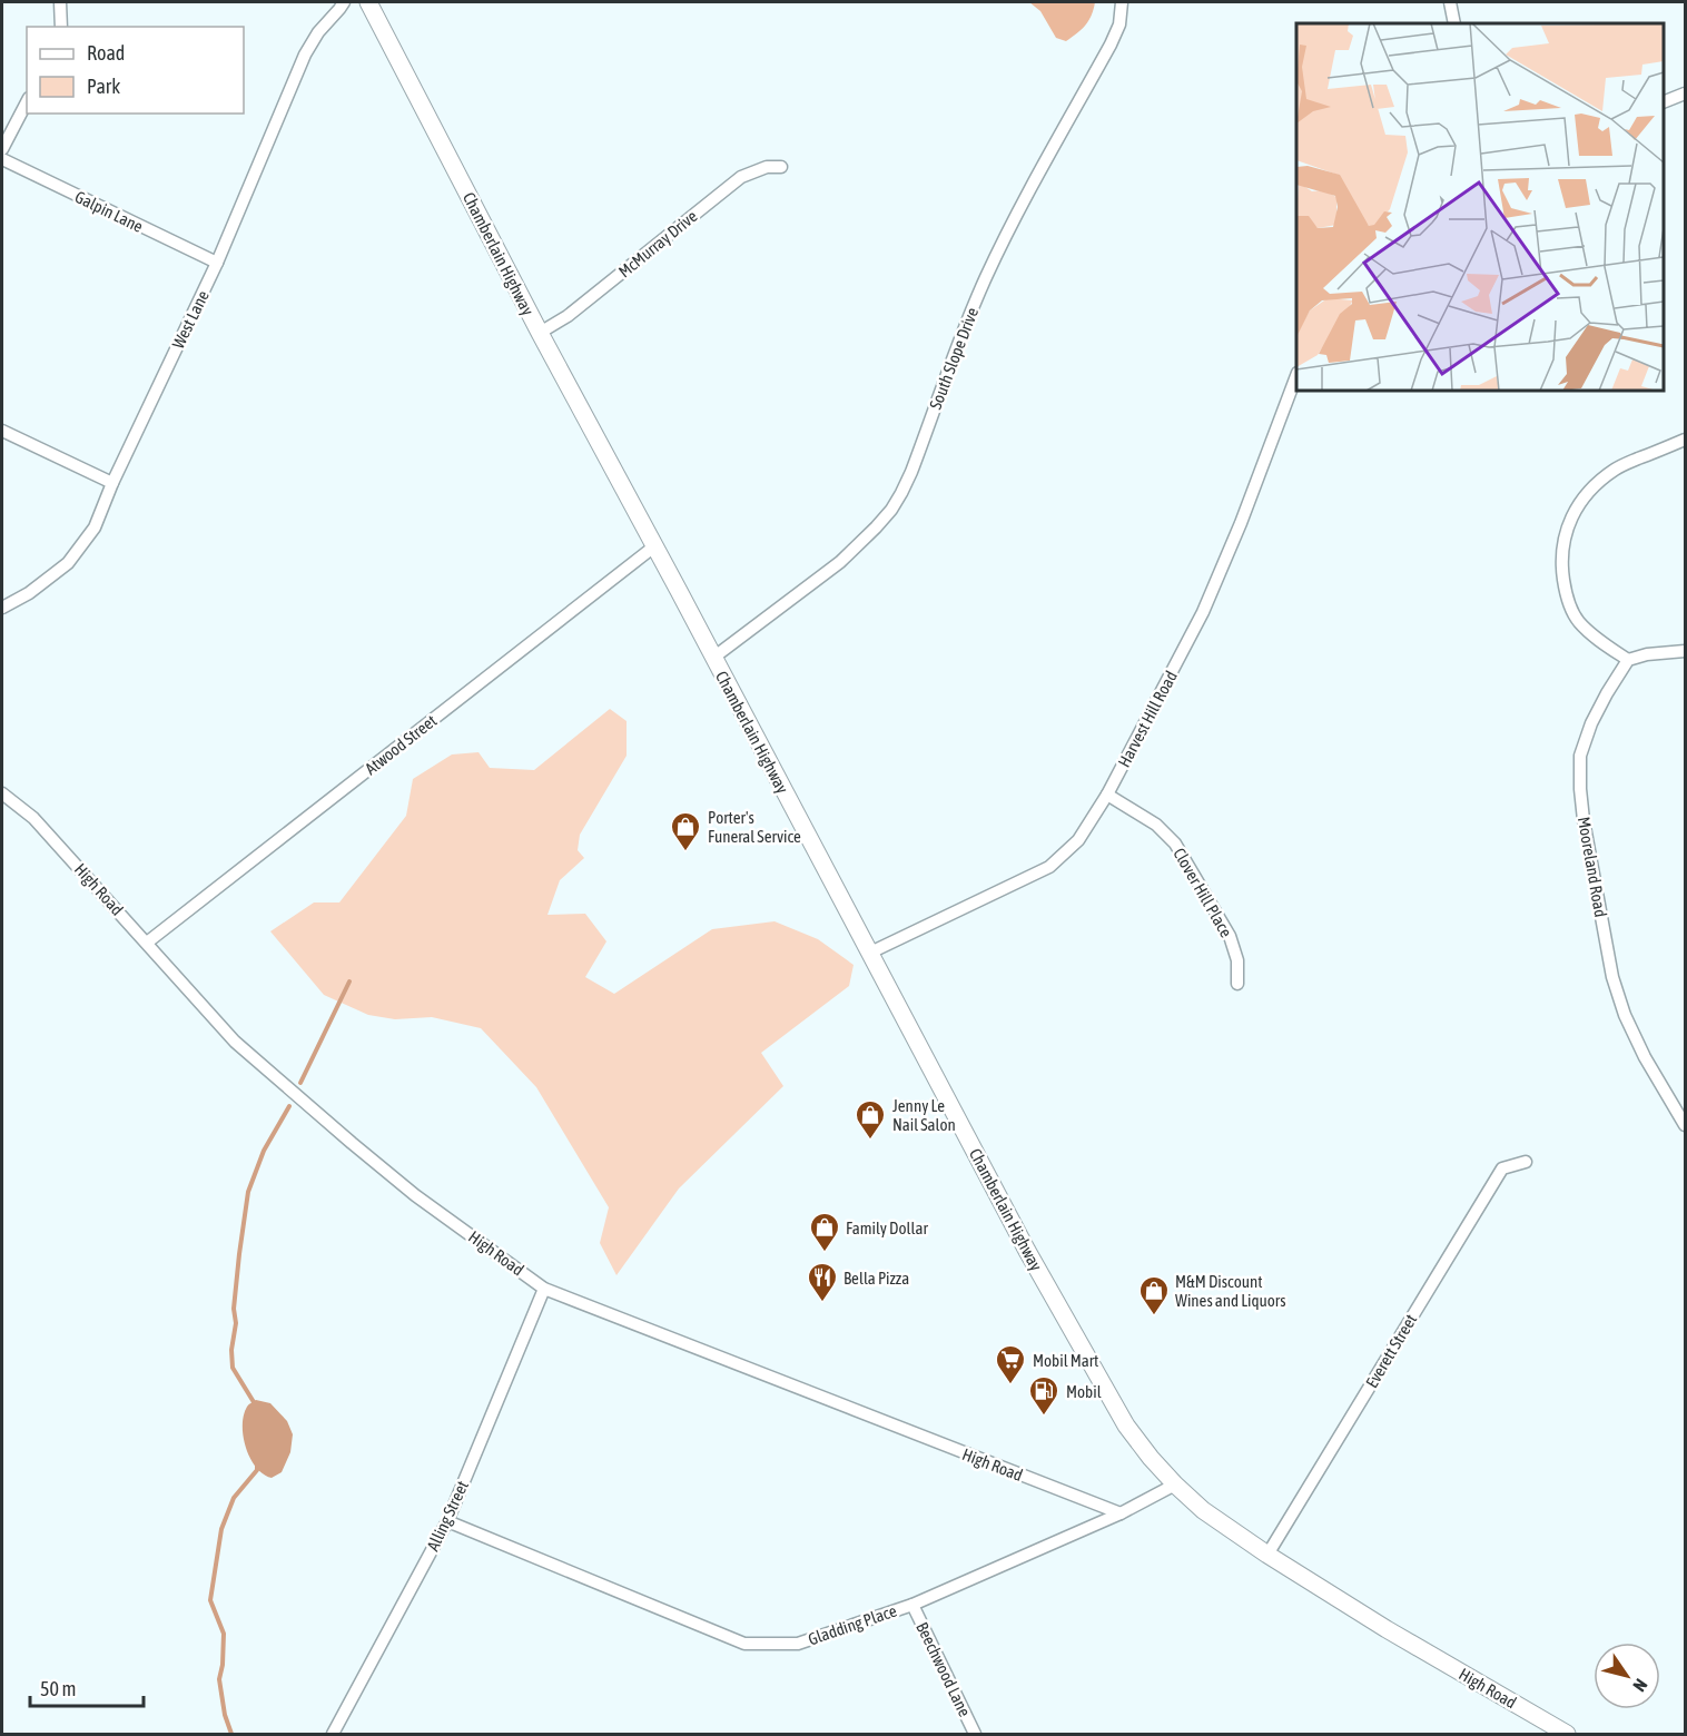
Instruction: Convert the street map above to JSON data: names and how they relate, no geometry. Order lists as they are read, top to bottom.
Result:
{
  "streets": {
    "main road": ["Chamberlain Highway", "High Road"],
    "street": [
      "Galpin Lane",
      "McMurray Drive",
      "West Lane",
      "South Slope Drive",
      "Harvest Hill Road",
      "Atwood Street",
      "Mooreland Road",
      "Clover Hill Place",
      "Everett Street",
      "Alling Street",
      "Gladding Place",
      "Beechwood Lane"
    ]
  },
  "crossings": [
    ["Galpin Lane", "West Lane"],
    ["McMurray Drive", "Chamberlain Highway"],
    ["Chamberlain Highway", "South Slope Drive"],
    ["Chamberlain Highway", "Harvest Hill Road"],
    ["Chamberlain Highway", "Atwood Street"],
    ["Chamberlain Highway", "High Road"],
    ["Chamberlain Highway", "Gladding Place"],
    ["Harvest Hill Road", "Clover Hill Place"],
    ["Atwood Street", "High Road"],
    ["High Road", "Everett Street"],
    ["High Road", "Alling Street"],
    ["High Road", "Gladding Place"],
    ["Alling Street", "Gladding Place"],
    ["Gladding Place", "Beechwood Lane"]
  ],
  "places": {
    "shop": [
      "Porter's Funeral Service",
      "Jenny Le Nail Salon",
      "Family Dollar",
      "M&M Discount Wines and Liquors"
    ],
    "restaurant": ["Bella Pizza"],
    "supermarket": ["Mobil Mart"],
    "fuel station": ["Mobil"]
  },
  "legend": ["Road", "Park"],
  "scale_bar": "50 m",
  "north": "bottom right"
}
